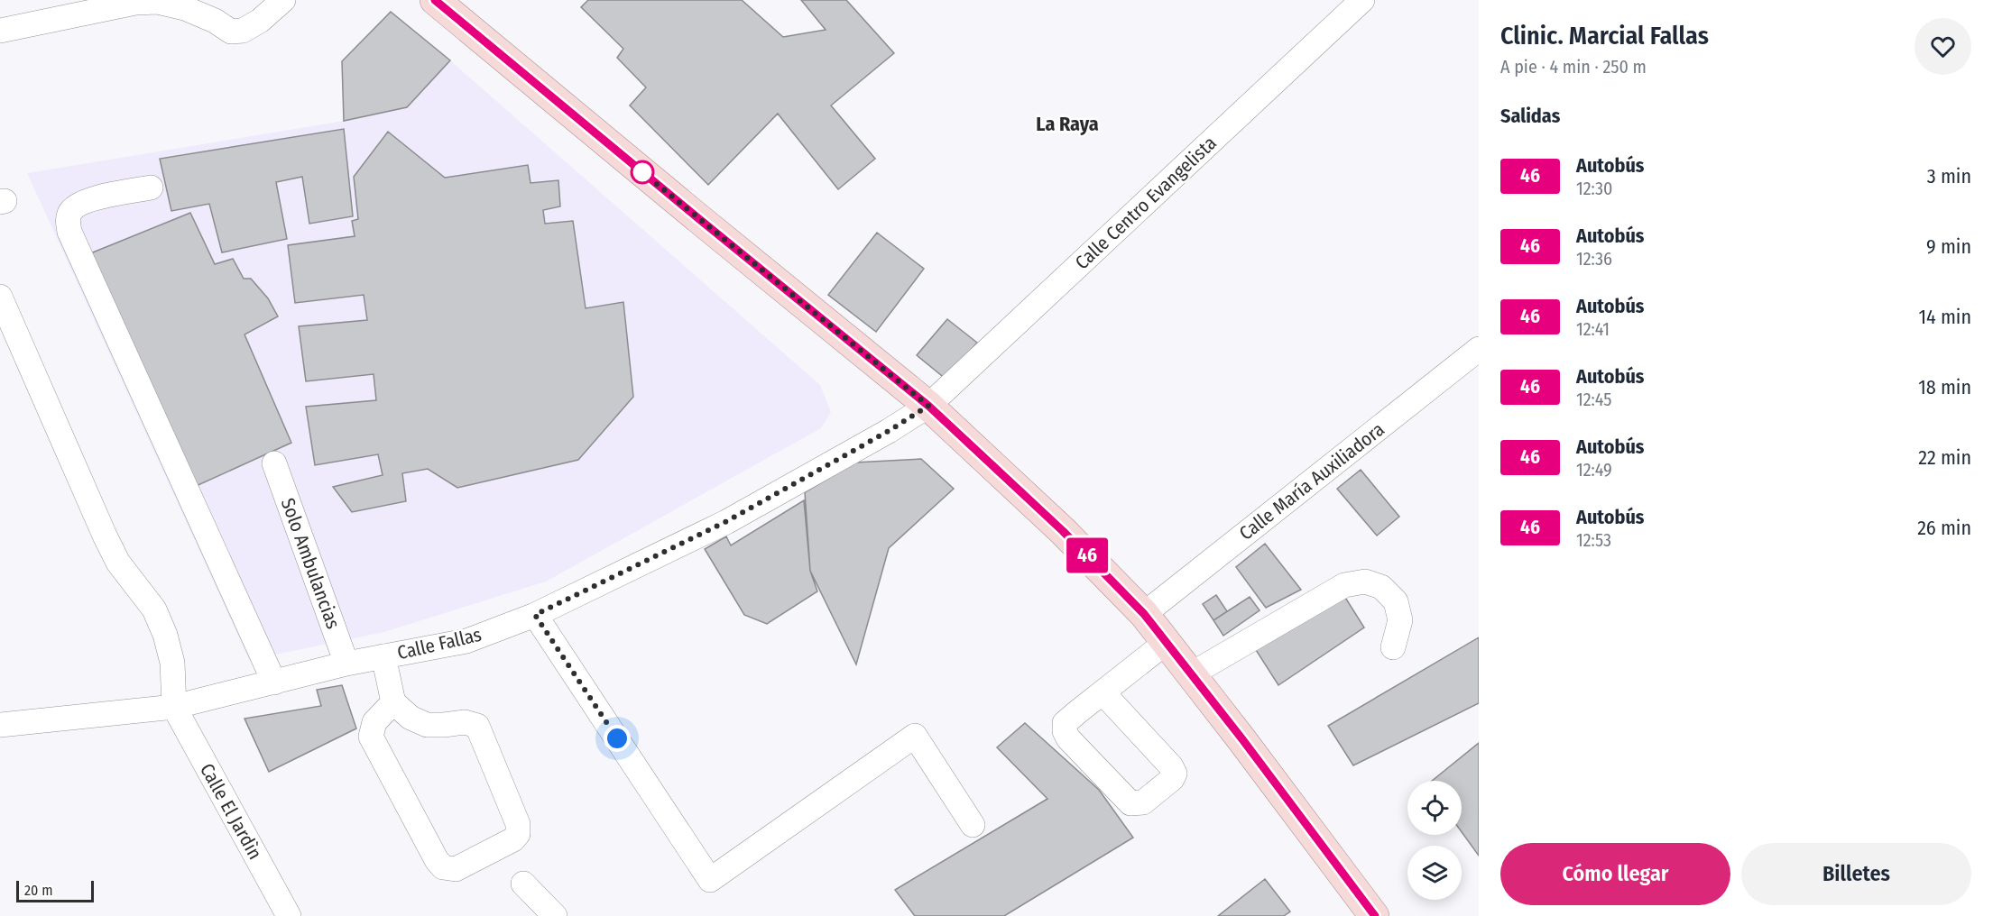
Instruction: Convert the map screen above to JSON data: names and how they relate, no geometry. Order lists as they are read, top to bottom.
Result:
{
  "streets": {
    "street": [
      "Calle Centro Evangelista",
      "Calle María Auxiliadora",
      "Solo Ambulancias",
      "Calle Fallas",
      "Calle El Jardìn"
    ]
  },
  "crossings": [
    ["Calle Centro Evangelista", "Calle Fallas"],
    ["Solo Ambulancias", "Calle Fallas"],
    ["Calle Fallas", "Calle El Jardìn"]
  ],
  "districts": ["La Raya"],
  "lines": ["bus line 46"],
  "scale_bar": "20 m",
  "page": {
    "on_map": "46",
    "heading": [
      ["Clinic. Marcial Fallas", "A pie · 4 min · 250 m"],
      "Salidas"
    ],
    "list": [
      {
        "mark": "46",
        "name": "Autobús",
        "note": "12:30",
        "value": "3 min"
      },
      {
        "mark": "46",
        "name": "Autobús",
        "note": "12:36",
        "value": "9 min"
      },
      {
        "mark": "46",
        "name": "Autobús",
        "note": "12:41",
        "value": "14 min"
      },
      {
        "mark": "46",
        "name": "Autobús",
        "note": "12:45",
        "value": "18 min"
      },
      {
        "mark": "46",
        "name": "Autobús",
        "note": "12:49",
        "value": "22 min"
      },
      {
        "mark": "46",
        "name": "Autobús",
        "note": "12:53",
        "value": "26 min"
      }
    ],
    "buttons": ["Cómo llegar", "Billetes"],
    "scale": "20 m"
  }
}
